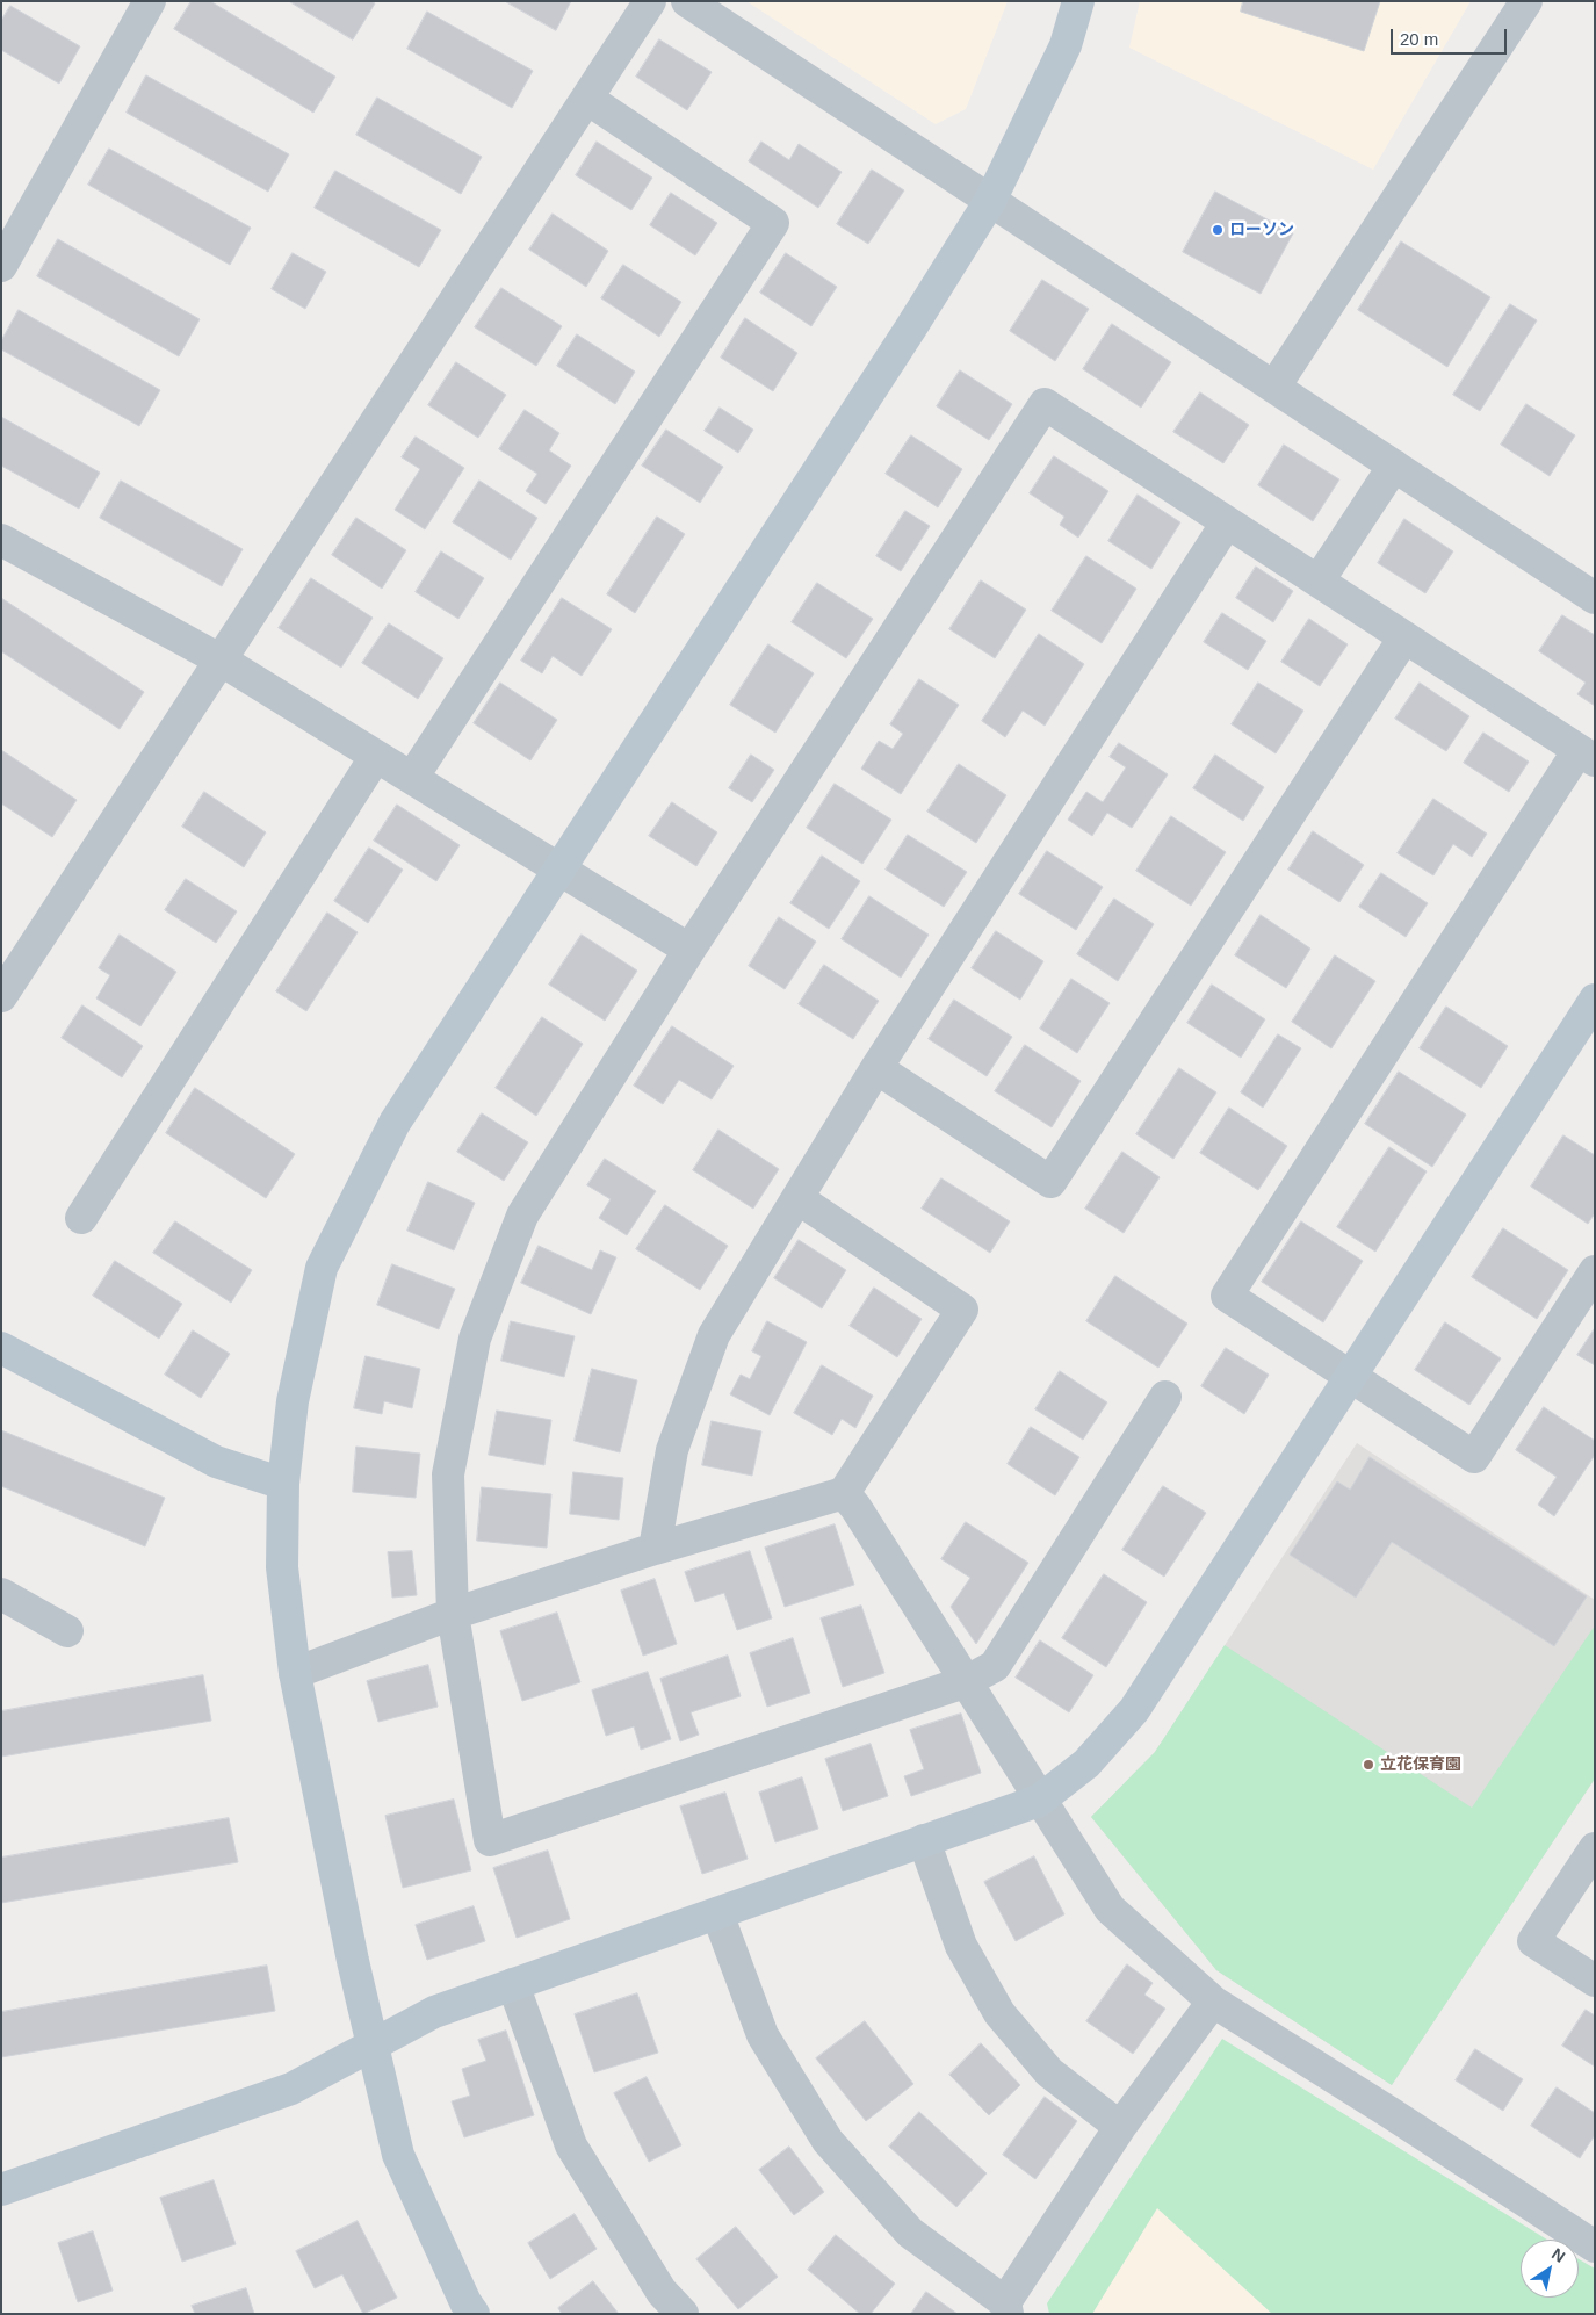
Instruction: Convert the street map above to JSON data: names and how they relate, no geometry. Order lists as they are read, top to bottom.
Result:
{
  "places": ["ローソン", "立花保育園"],
  "scale_bar": "20 m",
  "north": "top right"
}
